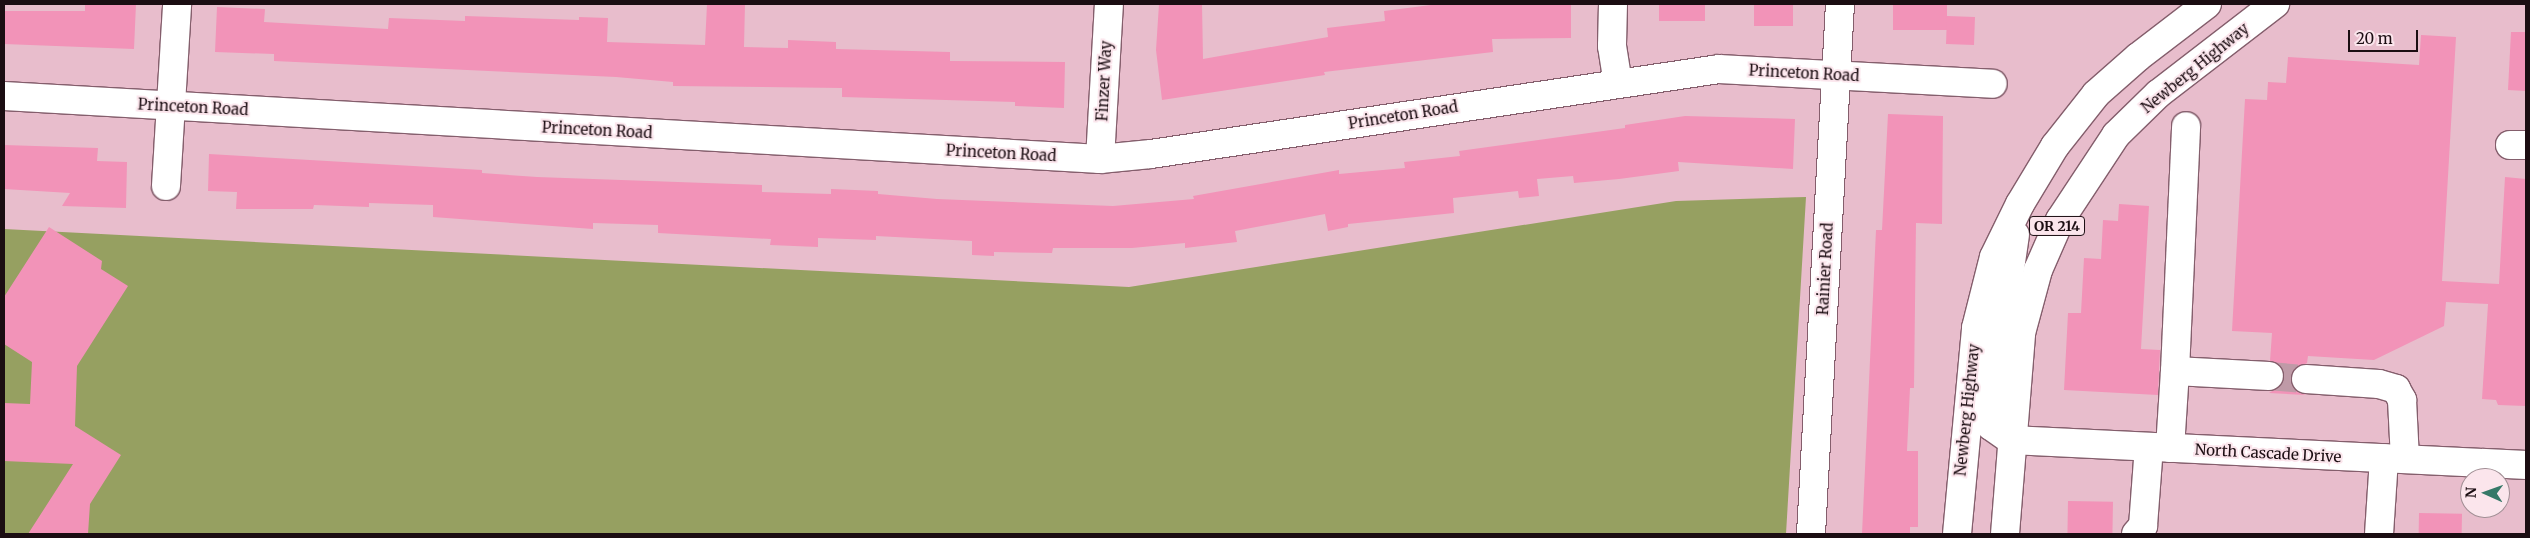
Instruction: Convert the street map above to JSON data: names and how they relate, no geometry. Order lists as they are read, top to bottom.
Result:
{
  "streets": {
    "street": [
      "Newberg Highway",
      "Princeton Road",
      "Finzer Way",
      "OR 214",
      "Rainier Road",
      "North Cascade Drive"
    ]
  },
  "crossings": [
    ["Newberg Highway", "North Cascade Drive"],
    ["Princeton Road", "Finzer Way"],
    ["Princeton Road", "Rainier Road"]
  ],
  "scale_bar": "20 m",
  "north": "left"
}
